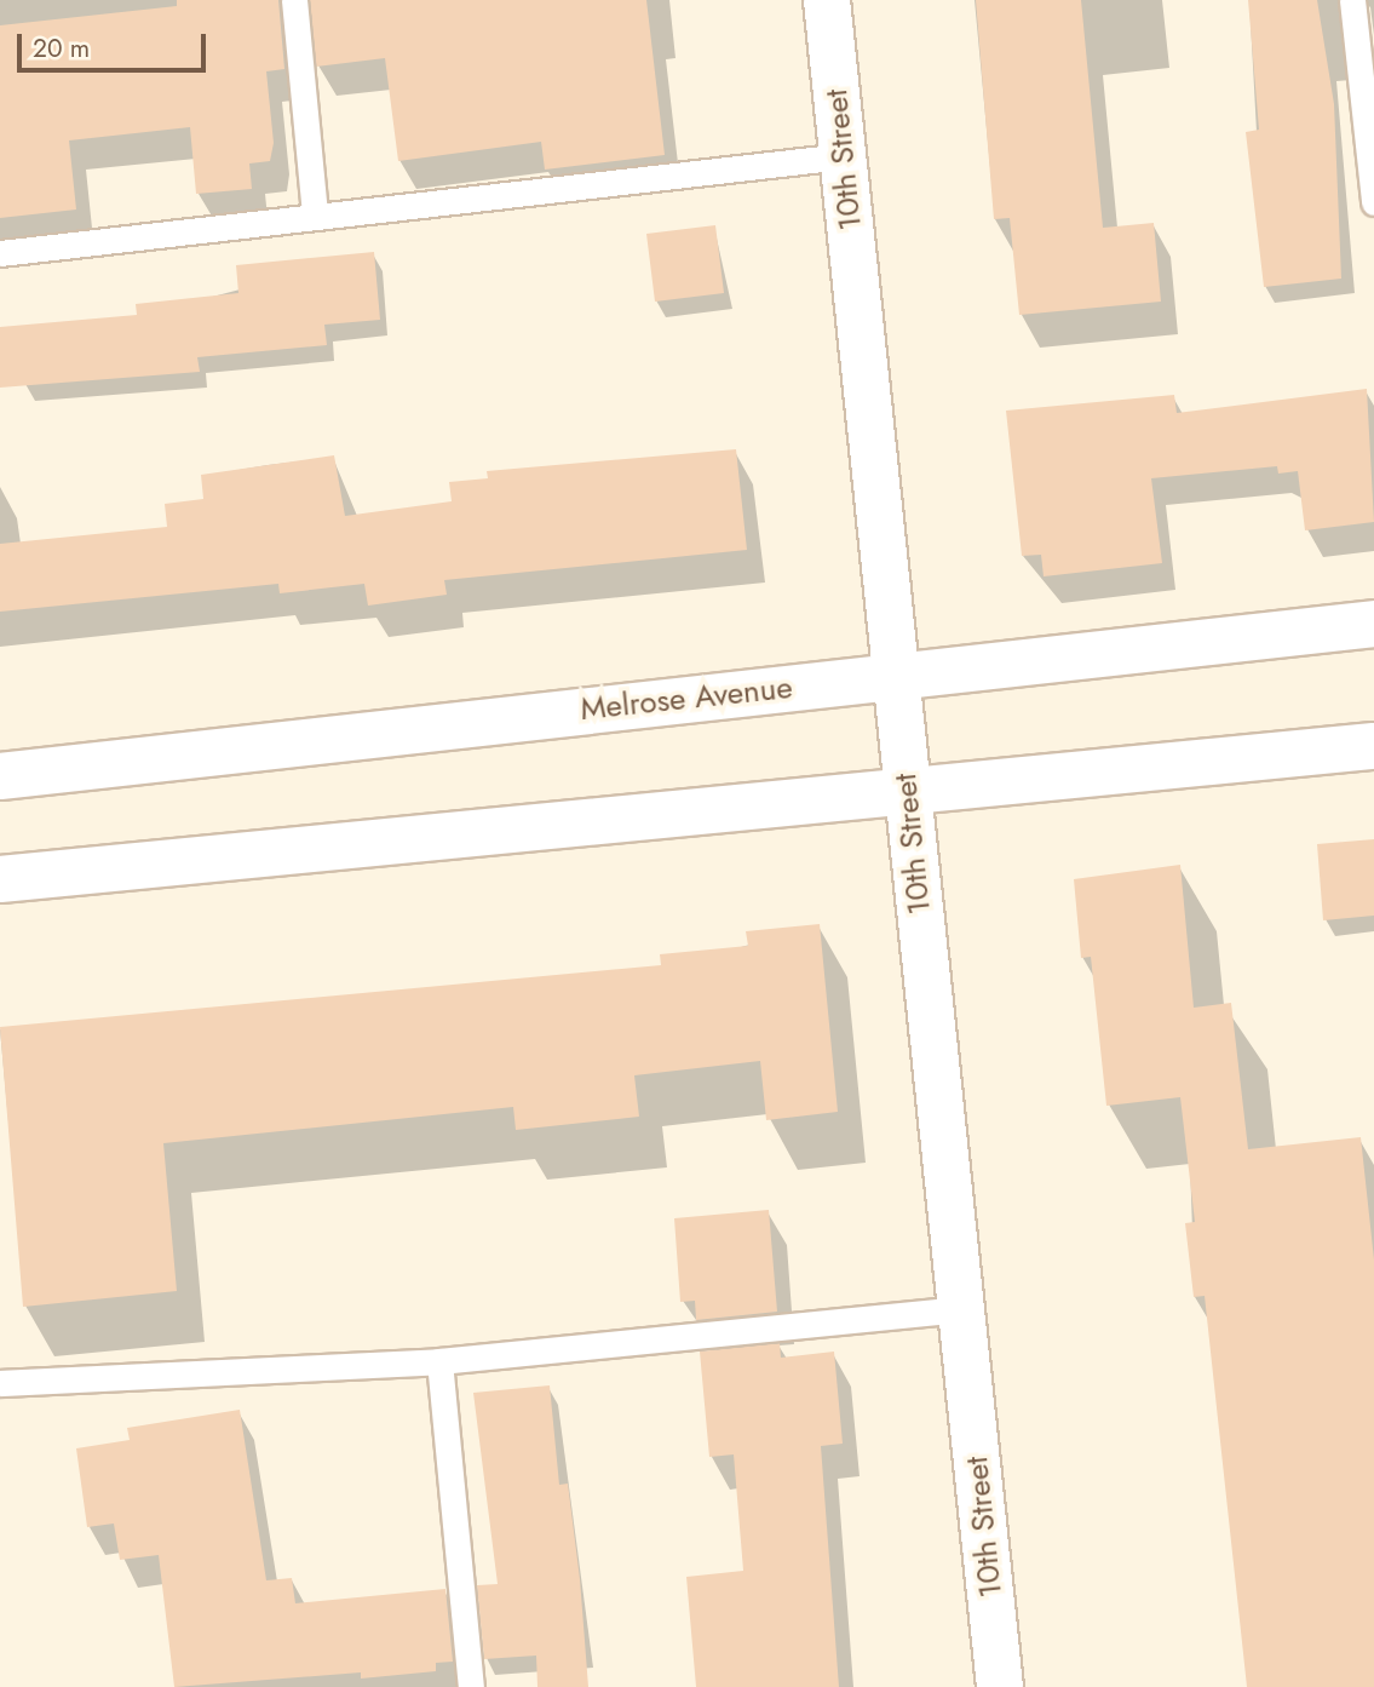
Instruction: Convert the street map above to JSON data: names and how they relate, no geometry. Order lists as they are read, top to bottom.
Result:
{
  "streets": {
    "street": ["10th Street", "Melrose Avenue"]
  },
  "crossings": [
    ["10th Street", "Melrose Avenue"]
  ],
  "scale_bar": "20 m"
}
